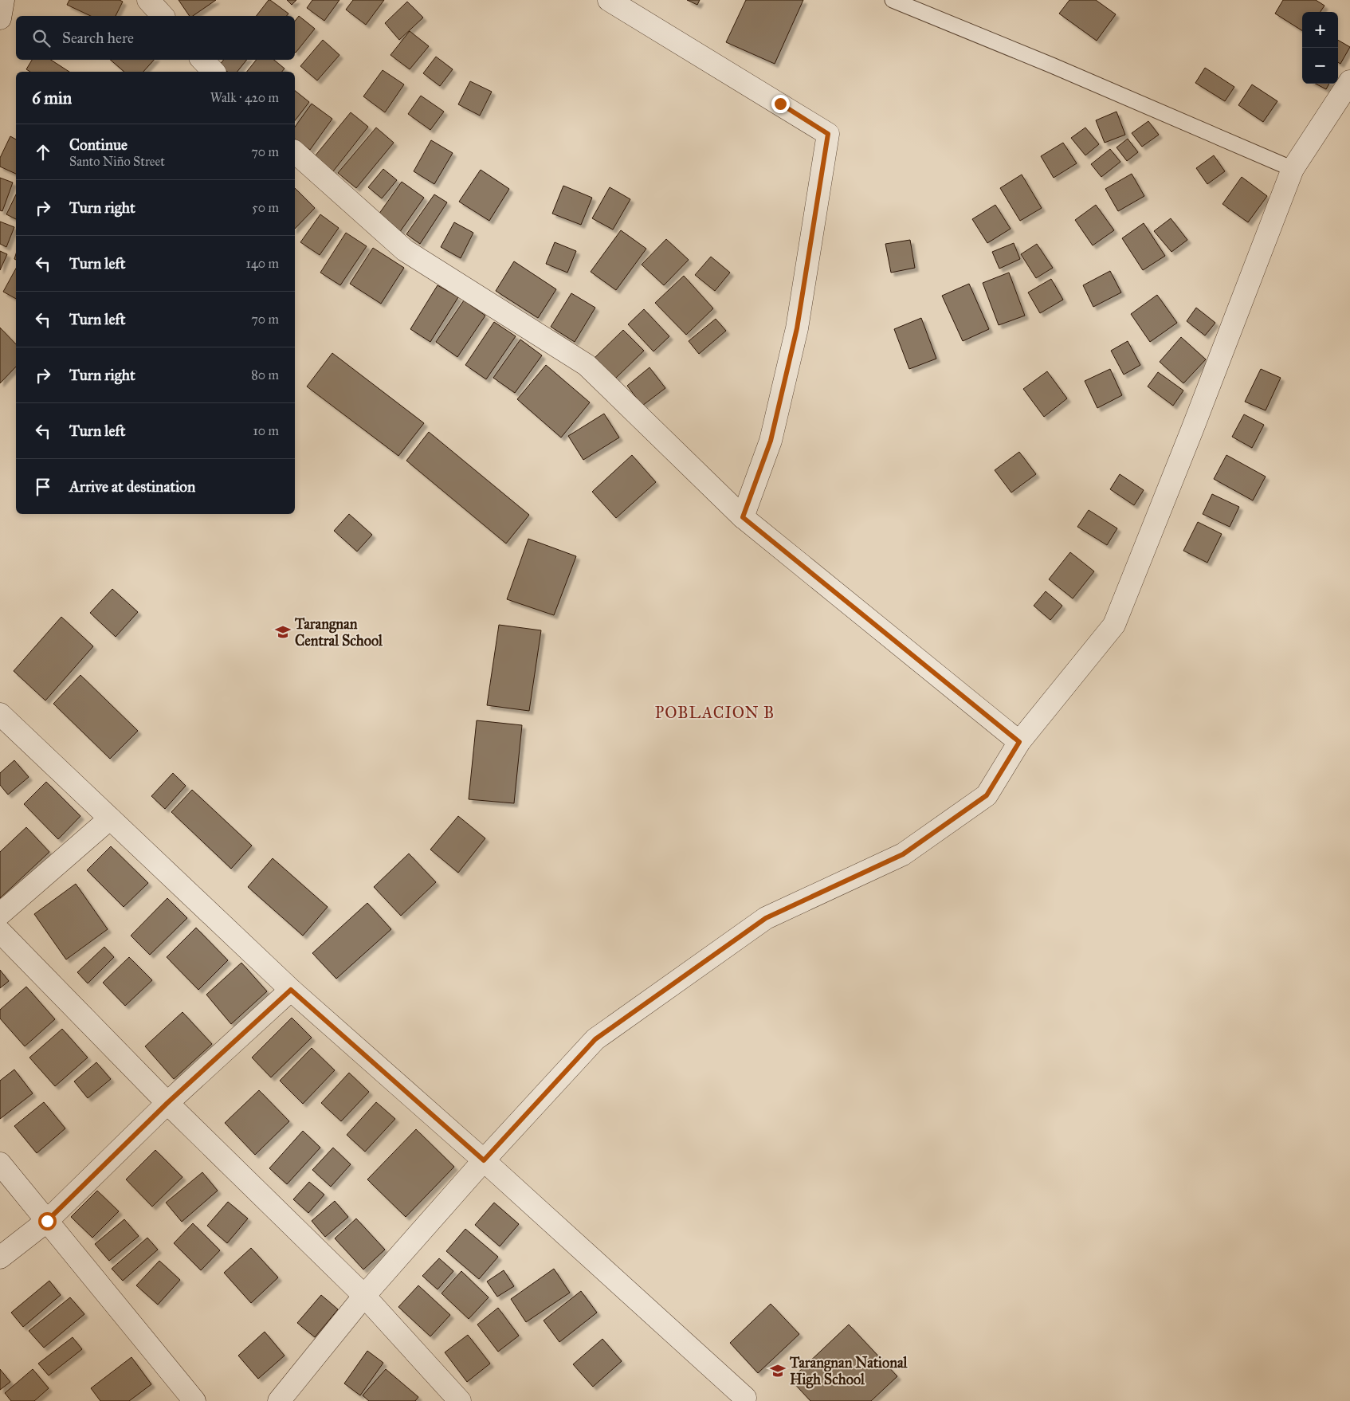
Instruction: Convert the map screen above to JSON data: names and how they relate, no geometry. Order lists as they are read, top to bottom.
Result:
{
  "districts": ["POBLACION B"],
  "places": {
    "school or university": ["Tarangnan Central School", "Tarangnan National High School"]
  },
  "page": {
    "map_buttons": ["+", "−"],
    "search": "Search here",
    "heading": ["6 min", "Walk · 420 m"],
    "list": [
      ["Continue", "Santo Niño Street", "70 m"],
      ["Turn right", "50 m"],
      ["Turn left", "140 m"],
      ["Turn left", "70 m"],
      ["Turn right", "80 m"],
      ["Turn left", "10 m"],
      "Arrive at destination"
    ]
  }
}
